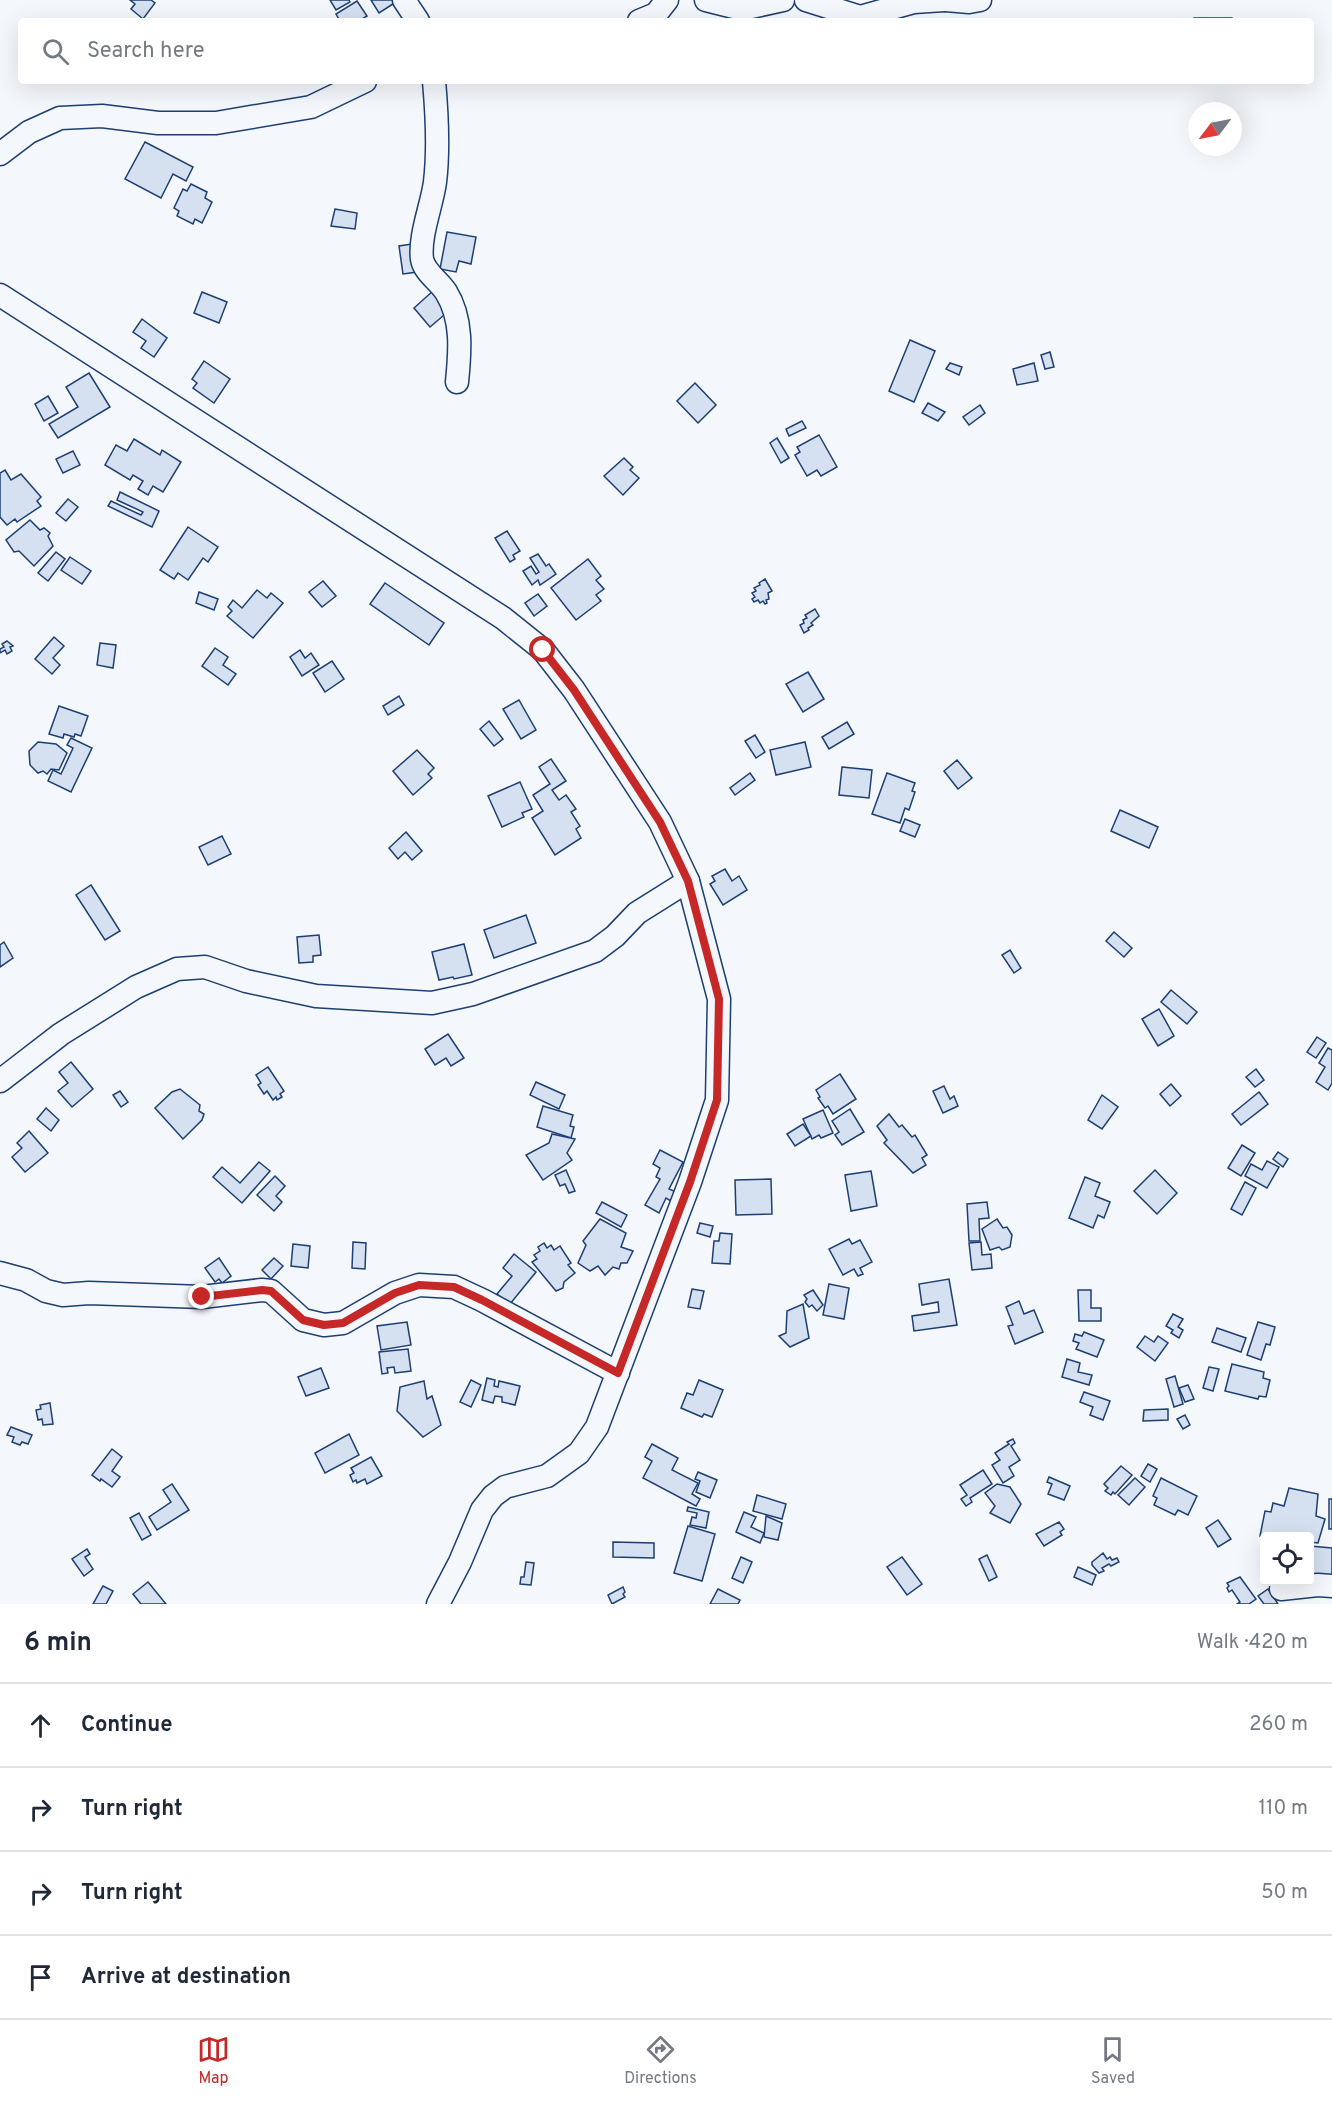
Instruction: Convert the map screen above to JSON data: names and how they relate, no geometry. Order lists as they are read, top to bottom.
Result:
{
  "north": "bottom left",
  "page": {
    "search": "Search here",
    "heading": ["6 min", "Walk · 420 m"],
    "list": [
      ["Continue", "260 m"],
      ["Turn right", "110 m"],
      ["Turn right", "50 m"],
      "Arrive at destination"
    ],
    "nav": ["Map", "Directions", "Saved"]
  }
}
